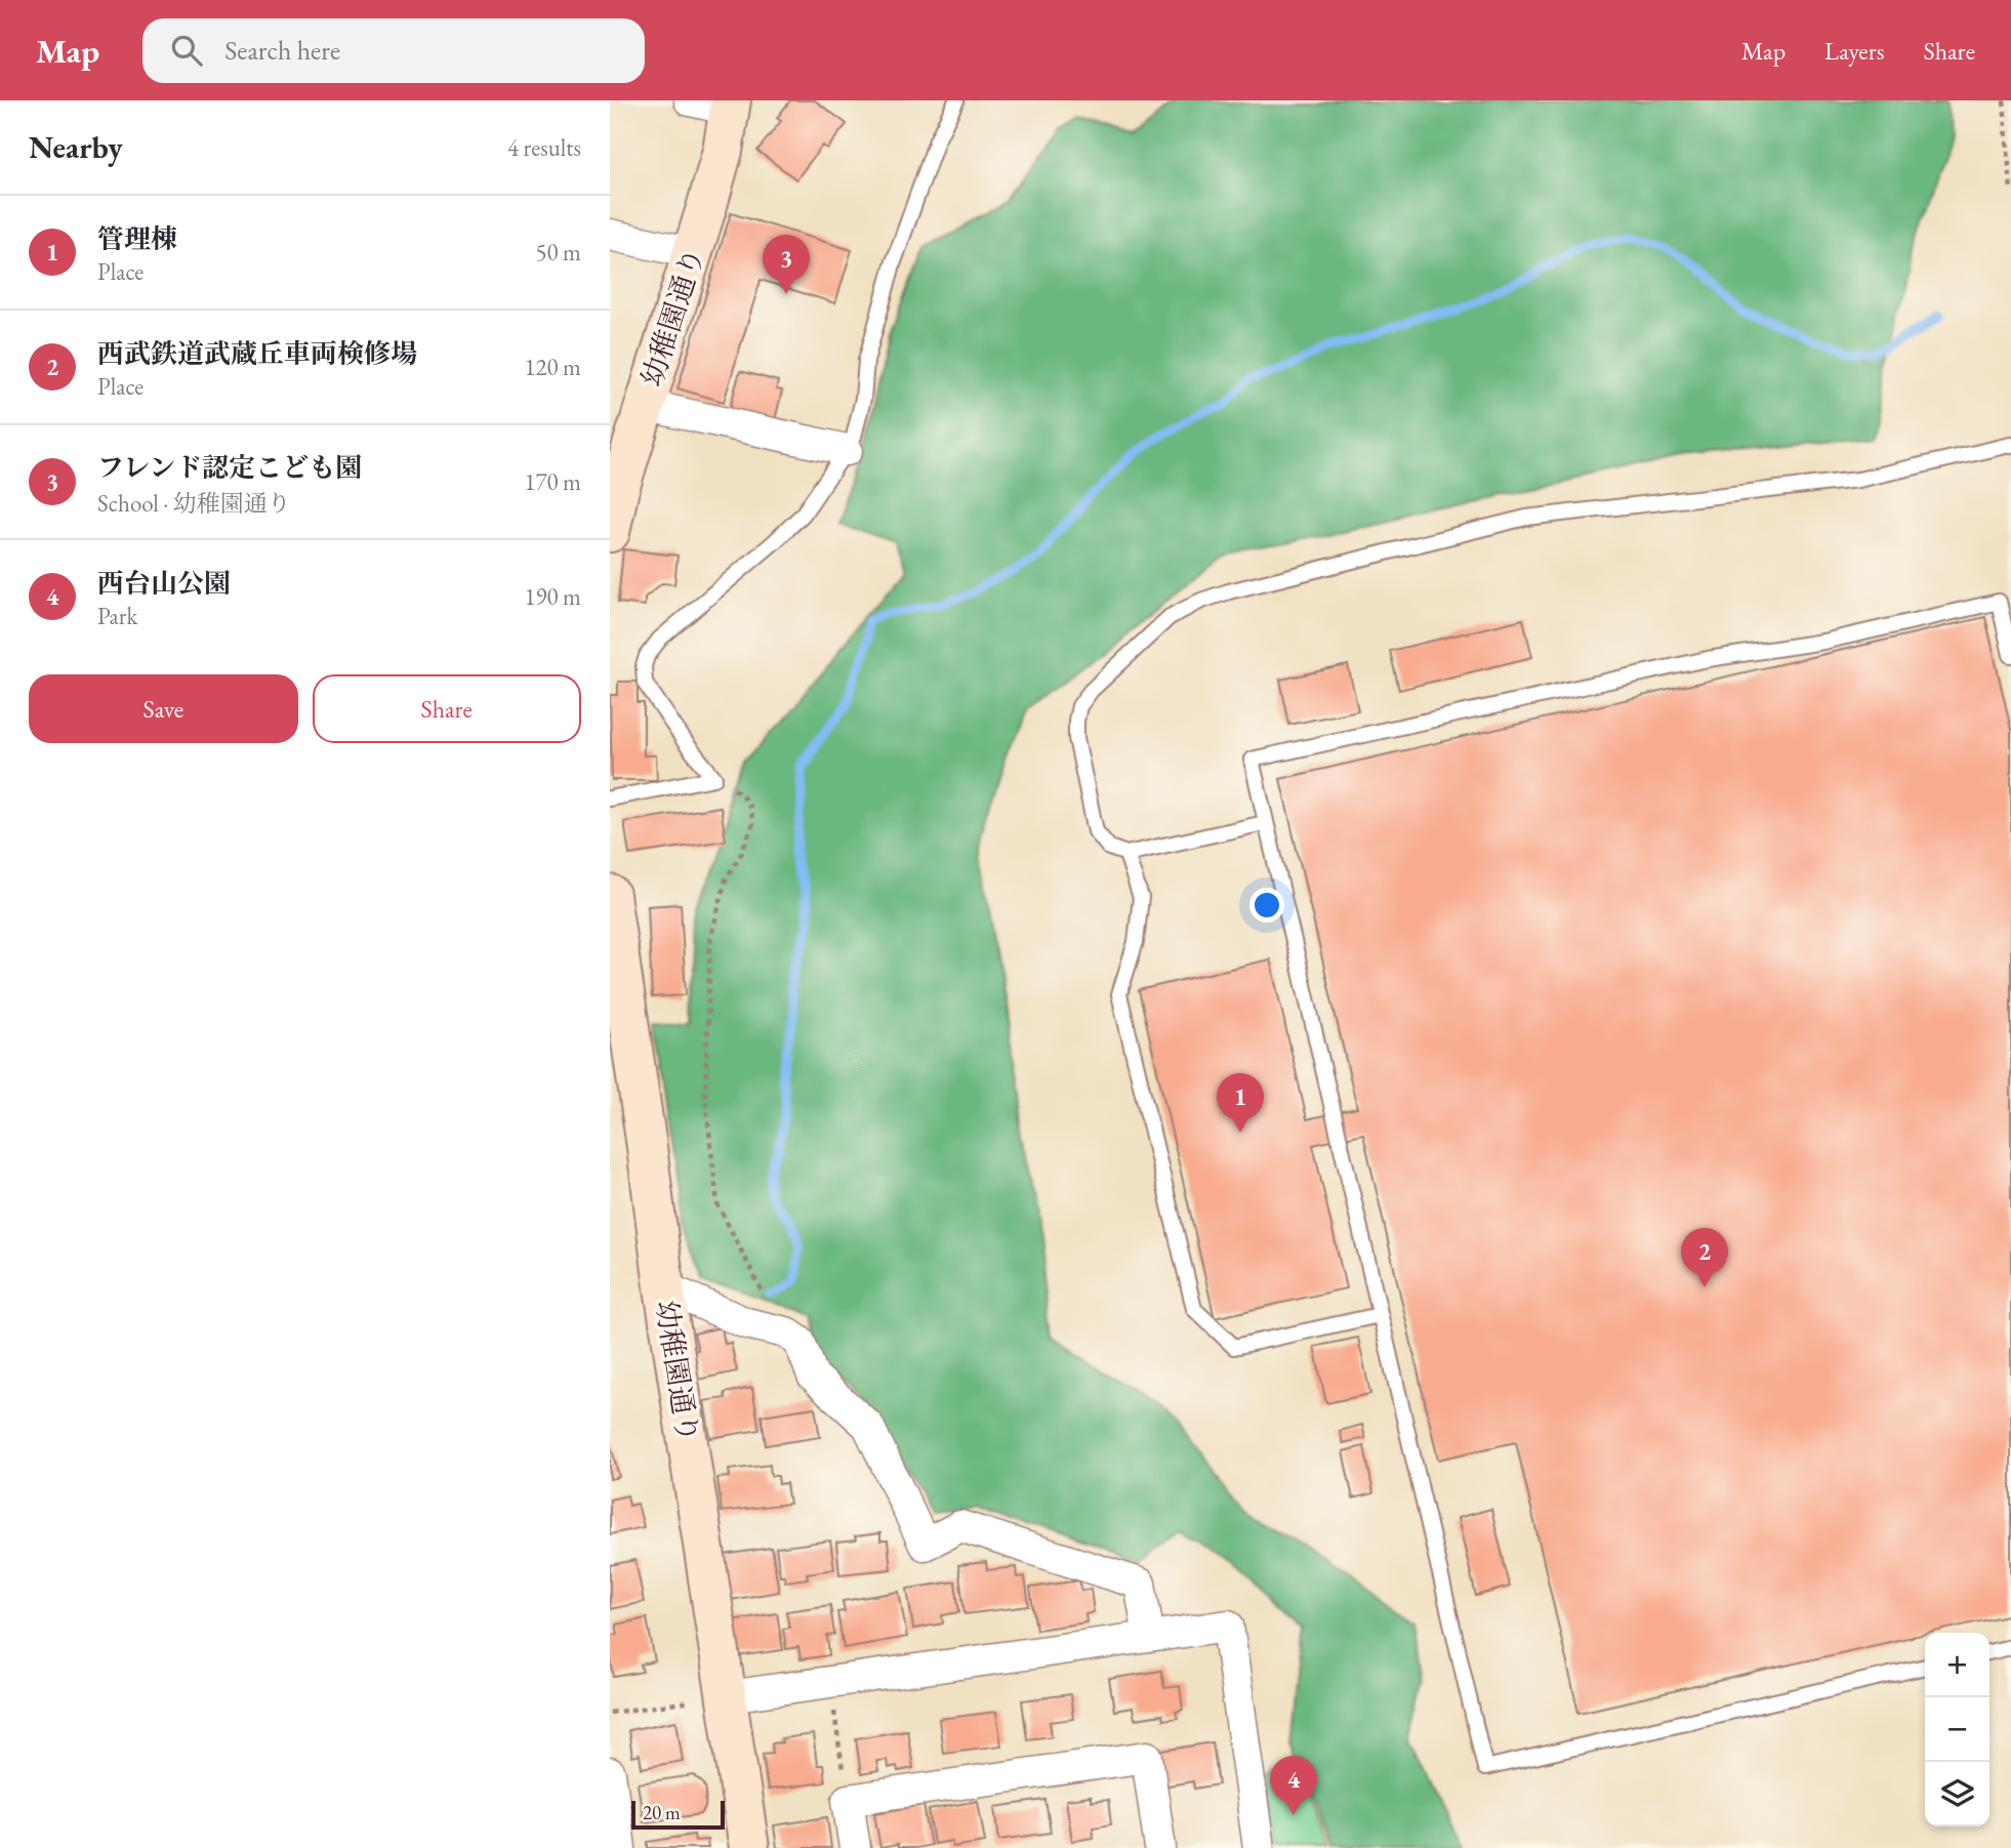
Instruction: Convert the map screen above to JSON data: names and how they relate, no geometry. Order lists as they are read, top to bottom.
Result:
{
  "streets": {
    "street": ["幼稚園通り"]
  },
  "scale_bar": "20 m",
  "page": {
    "header": "Map",
    "search": "Search here",
    "nav": ["Map", "Layers", "Share"],
    "heading": ["Nearby", "4 results"],
    "list": [
      {
        "mark": "1",
        "name": "管理棟",
        "note": "Place",
        "value": "50 m"
      },
      {
        "mark": "2",
        "name": "西武鉄道武蔵丘車両検修場",
        "note": "Place",
        "value": "120 m"
      },
      {
        "mark": "3",
        "name": "フレンド認定こども園",
        "note": "School · 幼稚園通り",
        "value": "170 m"
      },
      {
        "mark": "4",
        "name": "西台山公園",
        "note": "Park",
        "value": "190 m"
      }
    ],
    "pins": [
      "3",
      "1",
      "2",
      "4"
    ],
    "buttons": ["Save", "Share"],
    "map_buttons": ["+", "−"],
    "scale": "20 m"
  }
}
